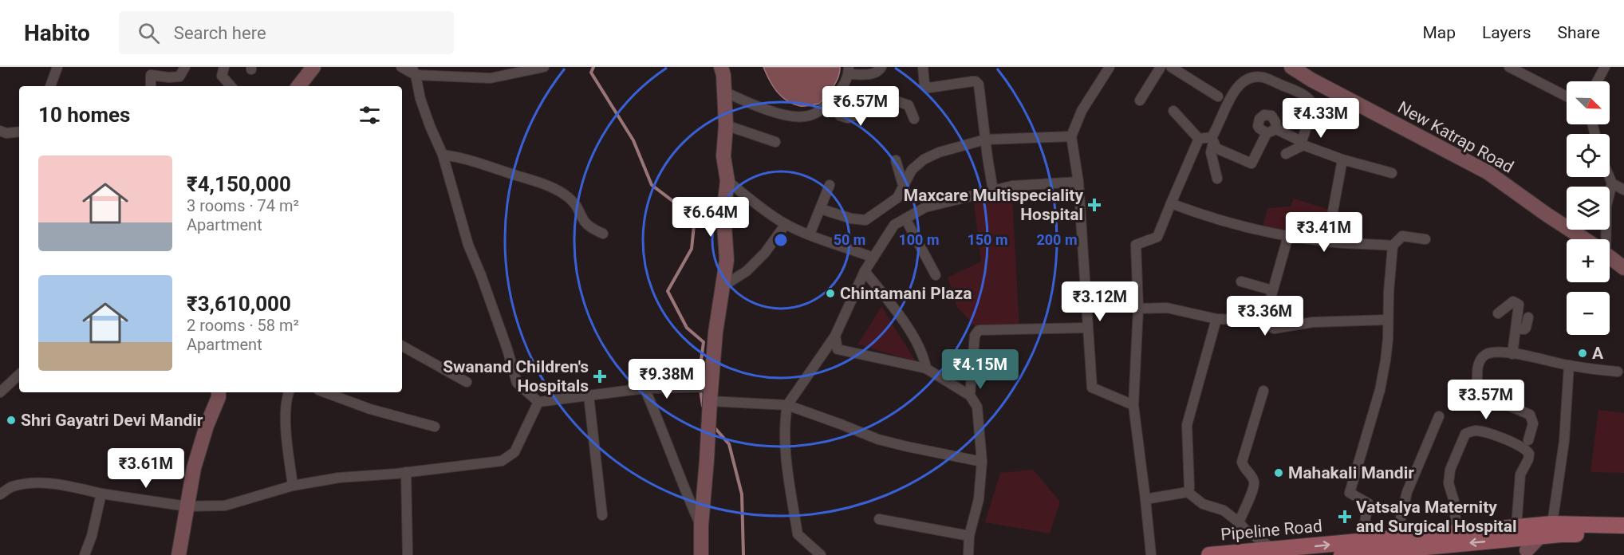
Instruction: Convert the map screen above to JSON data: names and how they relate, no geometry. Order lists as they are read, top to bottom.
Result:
{
  "streets": {
    "main road": ["Pipeline Road"],
    "street": ["New Katrap Road"]
  },
  "places": {
    "health": ["Maxcare Multispeciality Hospital", "Swanand Children's Hospitals", "Vatsalya Maternity and Surgical Hospital"],
    "other": [
      "Chintamani Plaza",
      "A",
      "Shri Gayatri Devi Mandir",
      "Mahakali Mandir"
    ]
  },
  "north": "bottom right",
  "page": {
    "header": "Habito",
    "search": "Search here",
    "nav": ["Map", "Layers", "Share"],
    "map_buttons": ["+", "−"],
    "price": [
      "₹6.57M",
      "₹4.33M",
      "₹6.64M",
      "₹3.41M",
      "₹3.12M",
      "₹3.36M",
      "₹4.15M",
      "₹9.38M",
      "₹3.57M",
      "₹3.61M"
    ],
    "heading": "10 homes",
    "list": [
      {
        "name": "₹4,150,000",
        "note": "3 rooms · 74 m² · Apartment"
      },
      {
        "name": "₹3,610,000",
        "note": "2 rooms · 58 m² · Apartment"
      }
    ]
  },
  "rings": [
    "50 m",
    "100 m",
    "150 m",
    "200 m"
  ]
}
